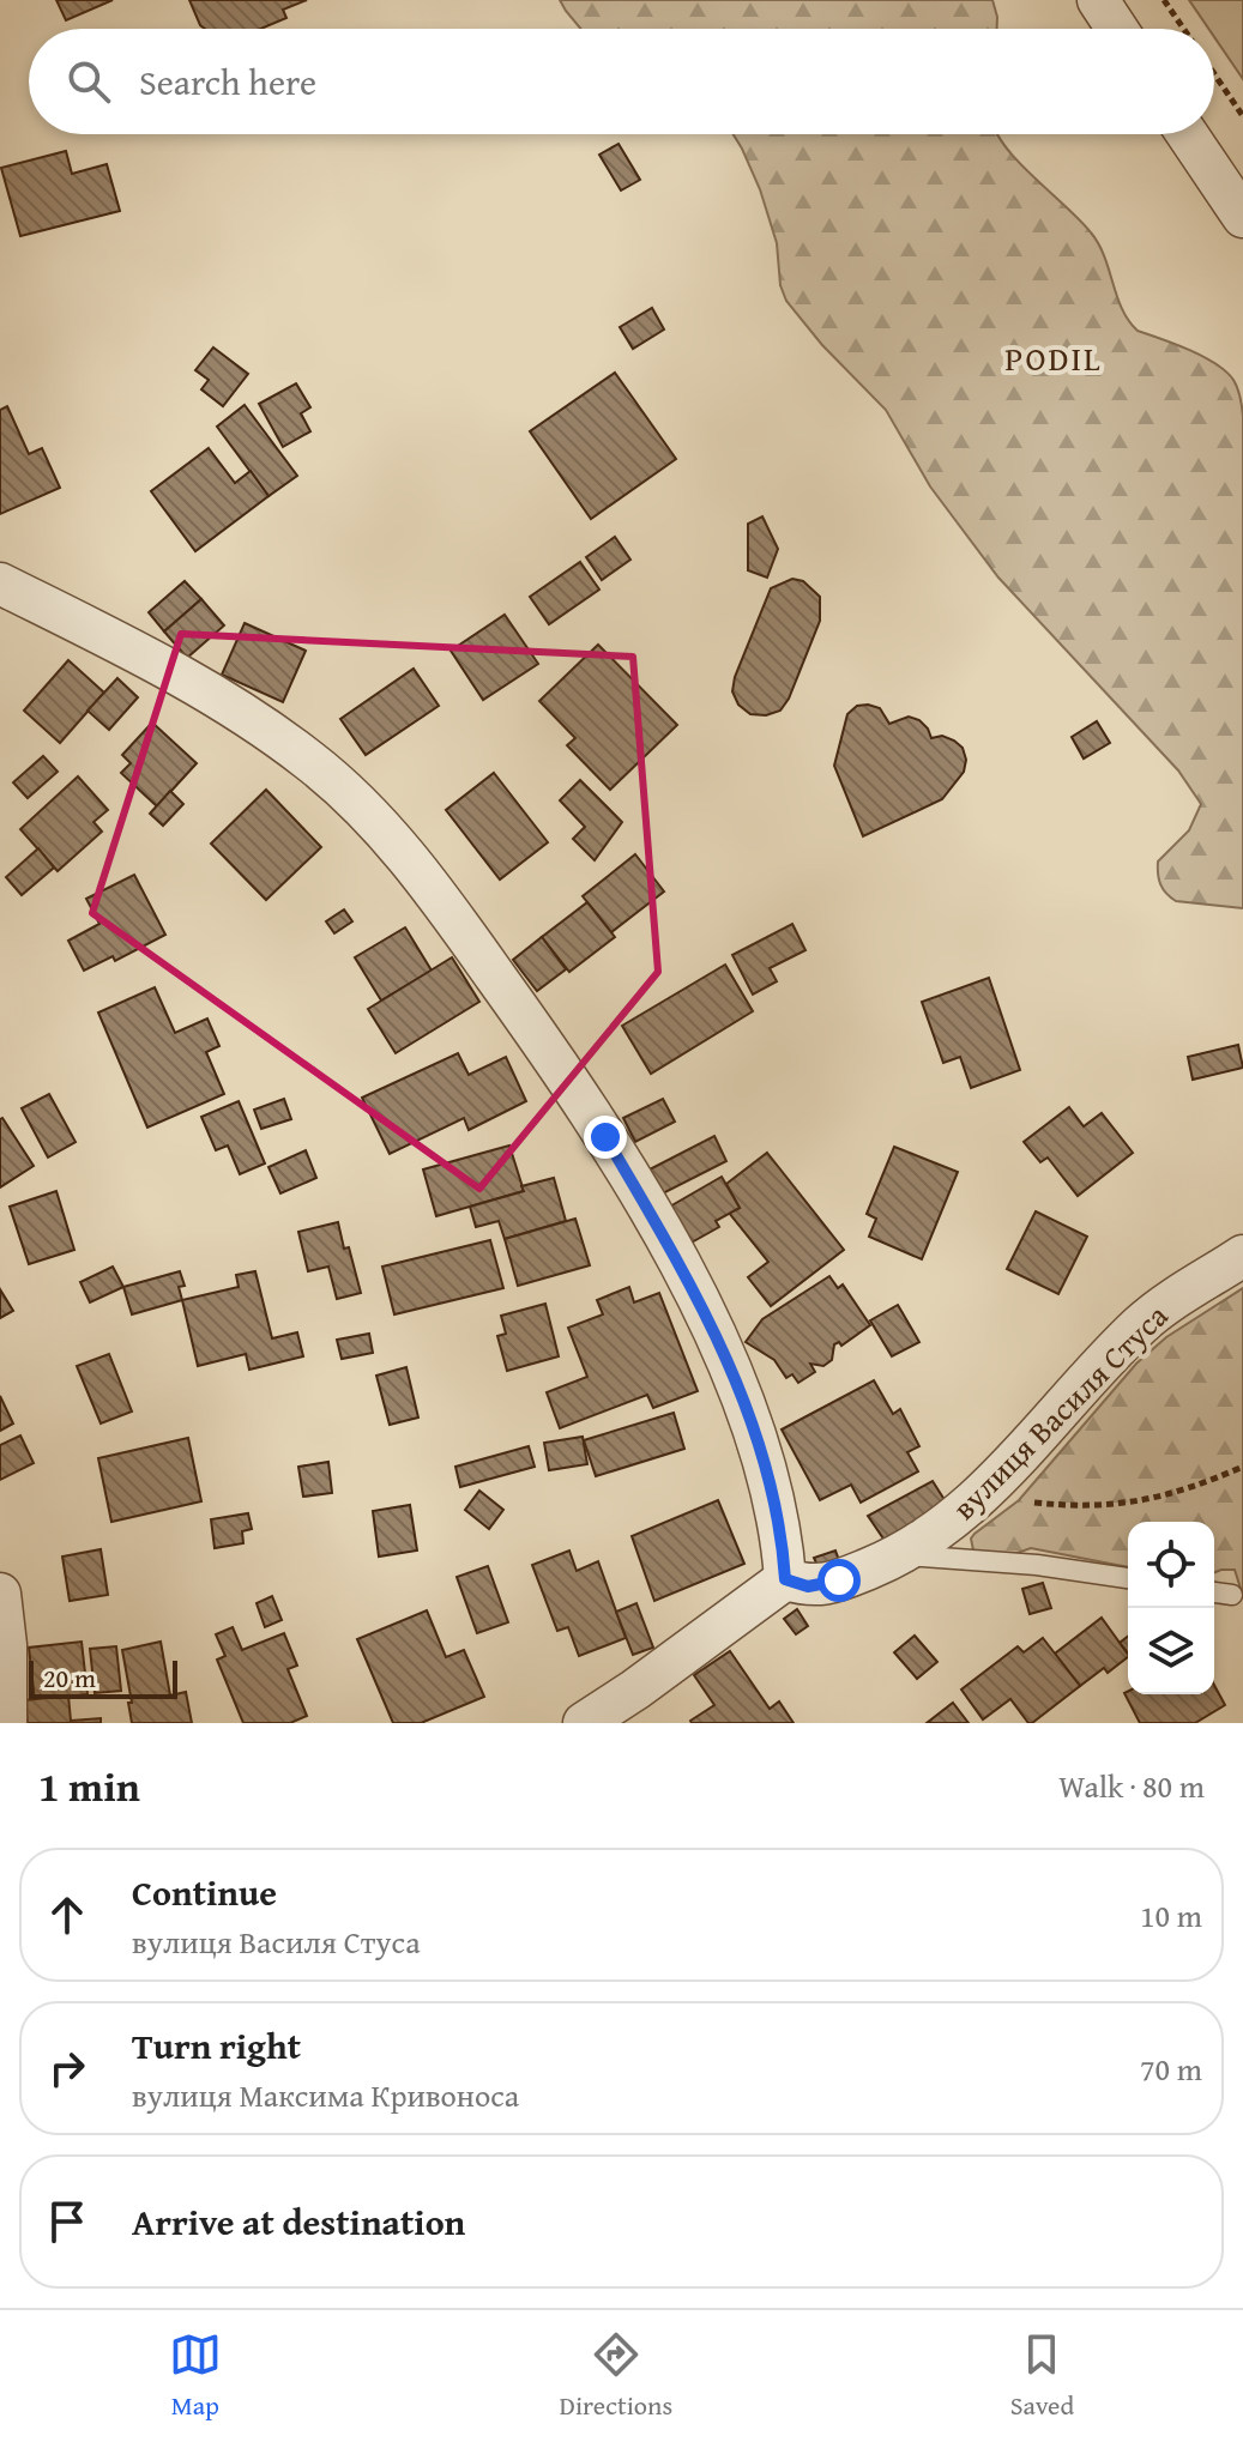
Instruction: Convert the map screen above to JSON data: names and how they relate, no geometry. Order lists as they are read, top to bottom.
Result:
{
  "streets": {
    "street": ["вулиця Василя Стуса"]
  },
  "districts": ["PODIL"],
  "scale_bar": "20 m",
  "page": {
    "search": "Search here",
    "scale": "20 m",
    "heading": ["1 min", "Walk · 80 m"],
    "list": [
      ["Continue", "вулиця Василя Стуса", "10 m"],
      ["Turn right", "вулиця Максима Кривоноса", "70 m"],
      "Arrive at destination"
    ],
    "nav": ["Map", "Directions", "Saved"]
  }
}
